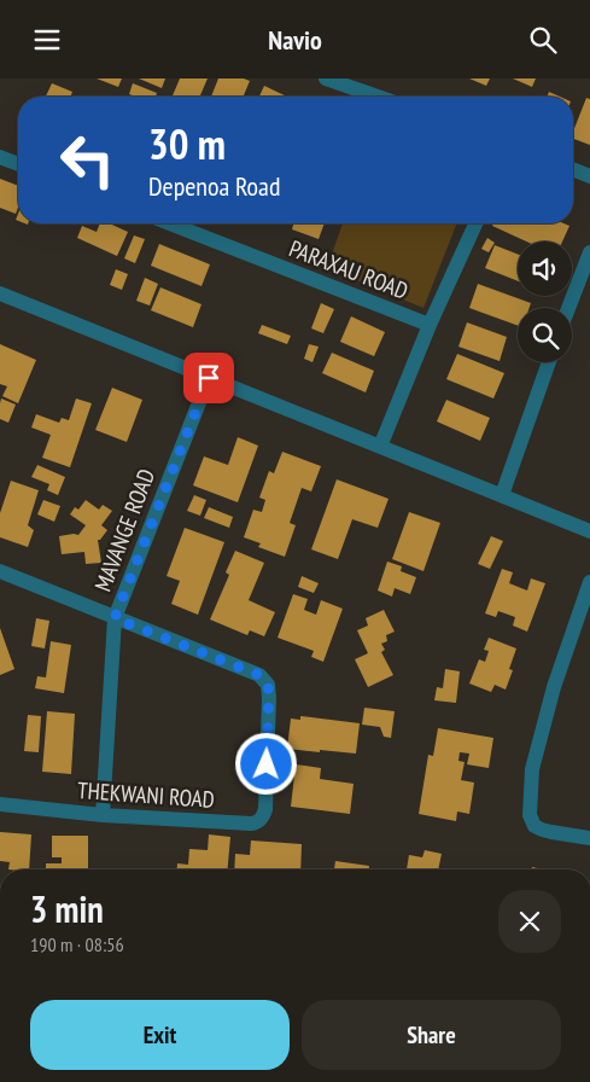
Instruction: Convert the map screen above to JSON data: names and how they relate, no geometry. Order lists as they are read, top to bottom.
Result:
{
  "streets": {
    "street": ["PARAXAU ROAD", "MAVANGE ROAD", "THEKWANI ROAD"]
  },
  "crossings": [
    ["MAVANGE ROAD", "THEKWANI ROAD"]
  ],
  "page": {
    "header": "Navio",
    "turn": ["30 m", "Depenoa Road"],
    "heading": ["3 min", "190 m · 08:56"],
    "buttons": ["Exit", "Share"]
  }
}
